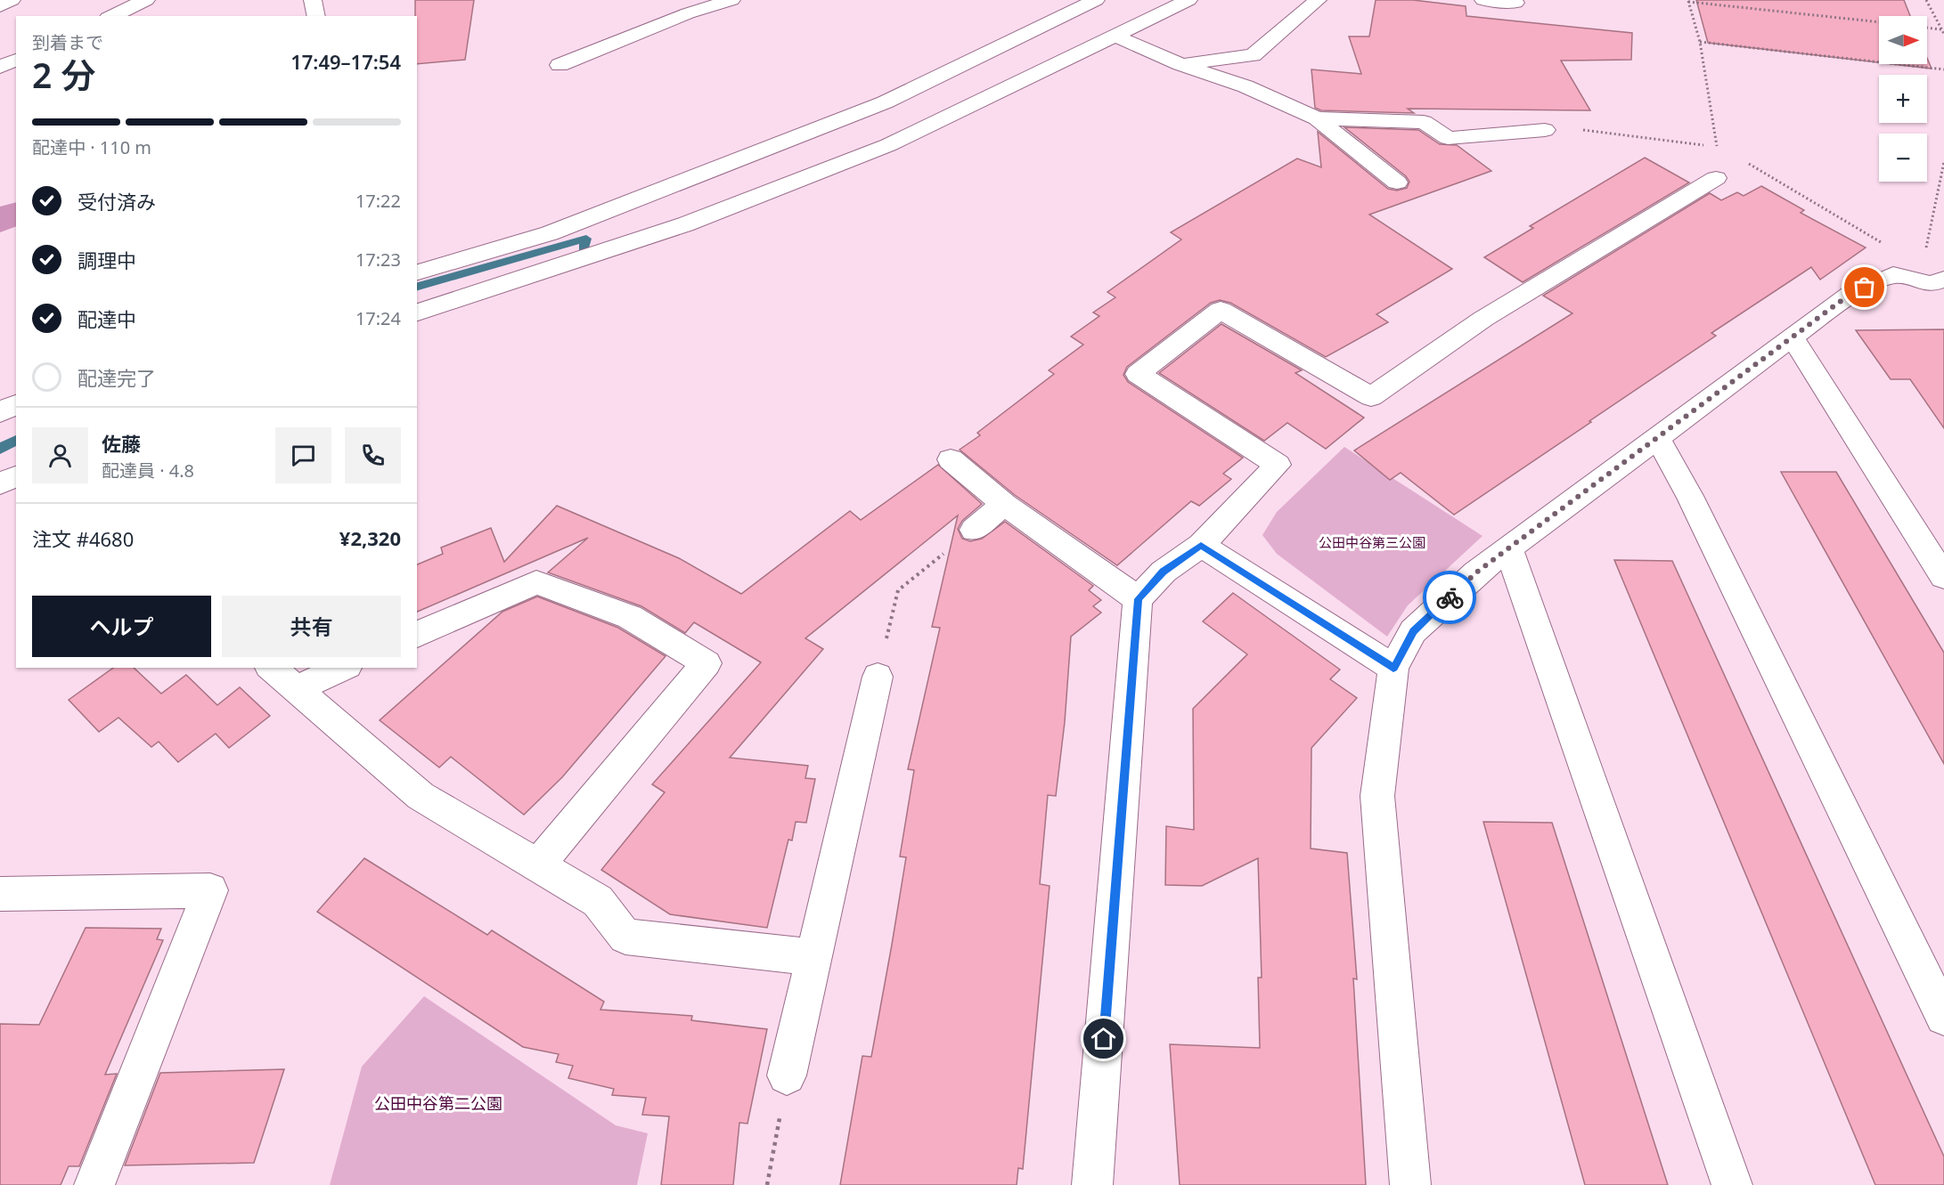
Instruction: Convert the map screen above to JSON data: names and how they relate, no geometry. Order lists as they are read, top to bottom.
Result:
{
  "parks": ["公田中谷第三公園", "公田中谷第二公園"],
  "north": "right",
  "page": {
    "map_buttons": ["+", "−"],
    "heading": ["2 分", "到着まで", "17:49–17:54"],
    "panel": [
      "佐藤",
      "配達員 · 4.8",
      "注文 #4680",
      "¥2,320"
    ],
    "bar": "配達中 · 110 m",
    "list": [
      ["受付済み", "17:22"],
      ["調理中", "17:23"],
      ["配達中", "17:24"],
      "配達完了"
    ],
    "buttons": ["ヘルプ", "共有"]
  }
}
